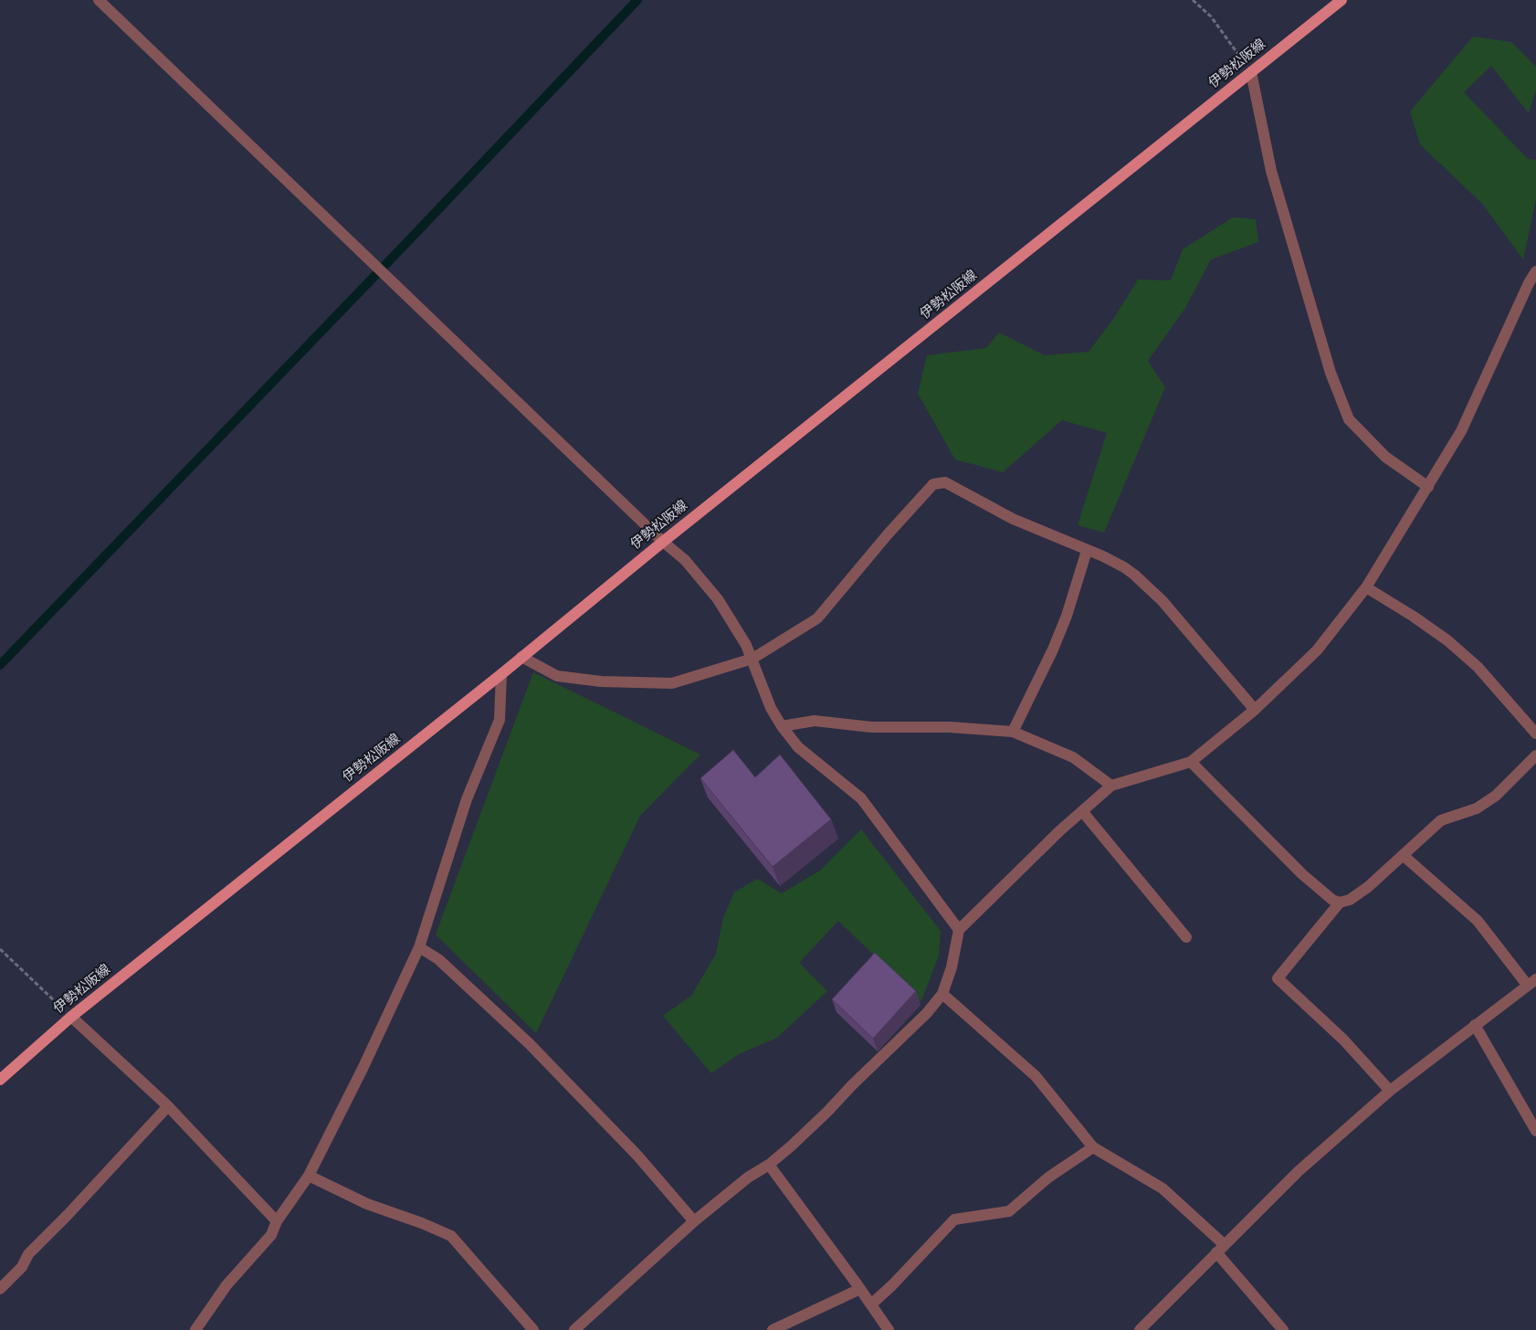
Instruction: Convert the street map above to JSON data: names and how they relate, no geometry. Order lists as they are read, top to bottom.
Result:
{
  "streets": {
    "main road": ["伊勢松阪線"]
  }
}
